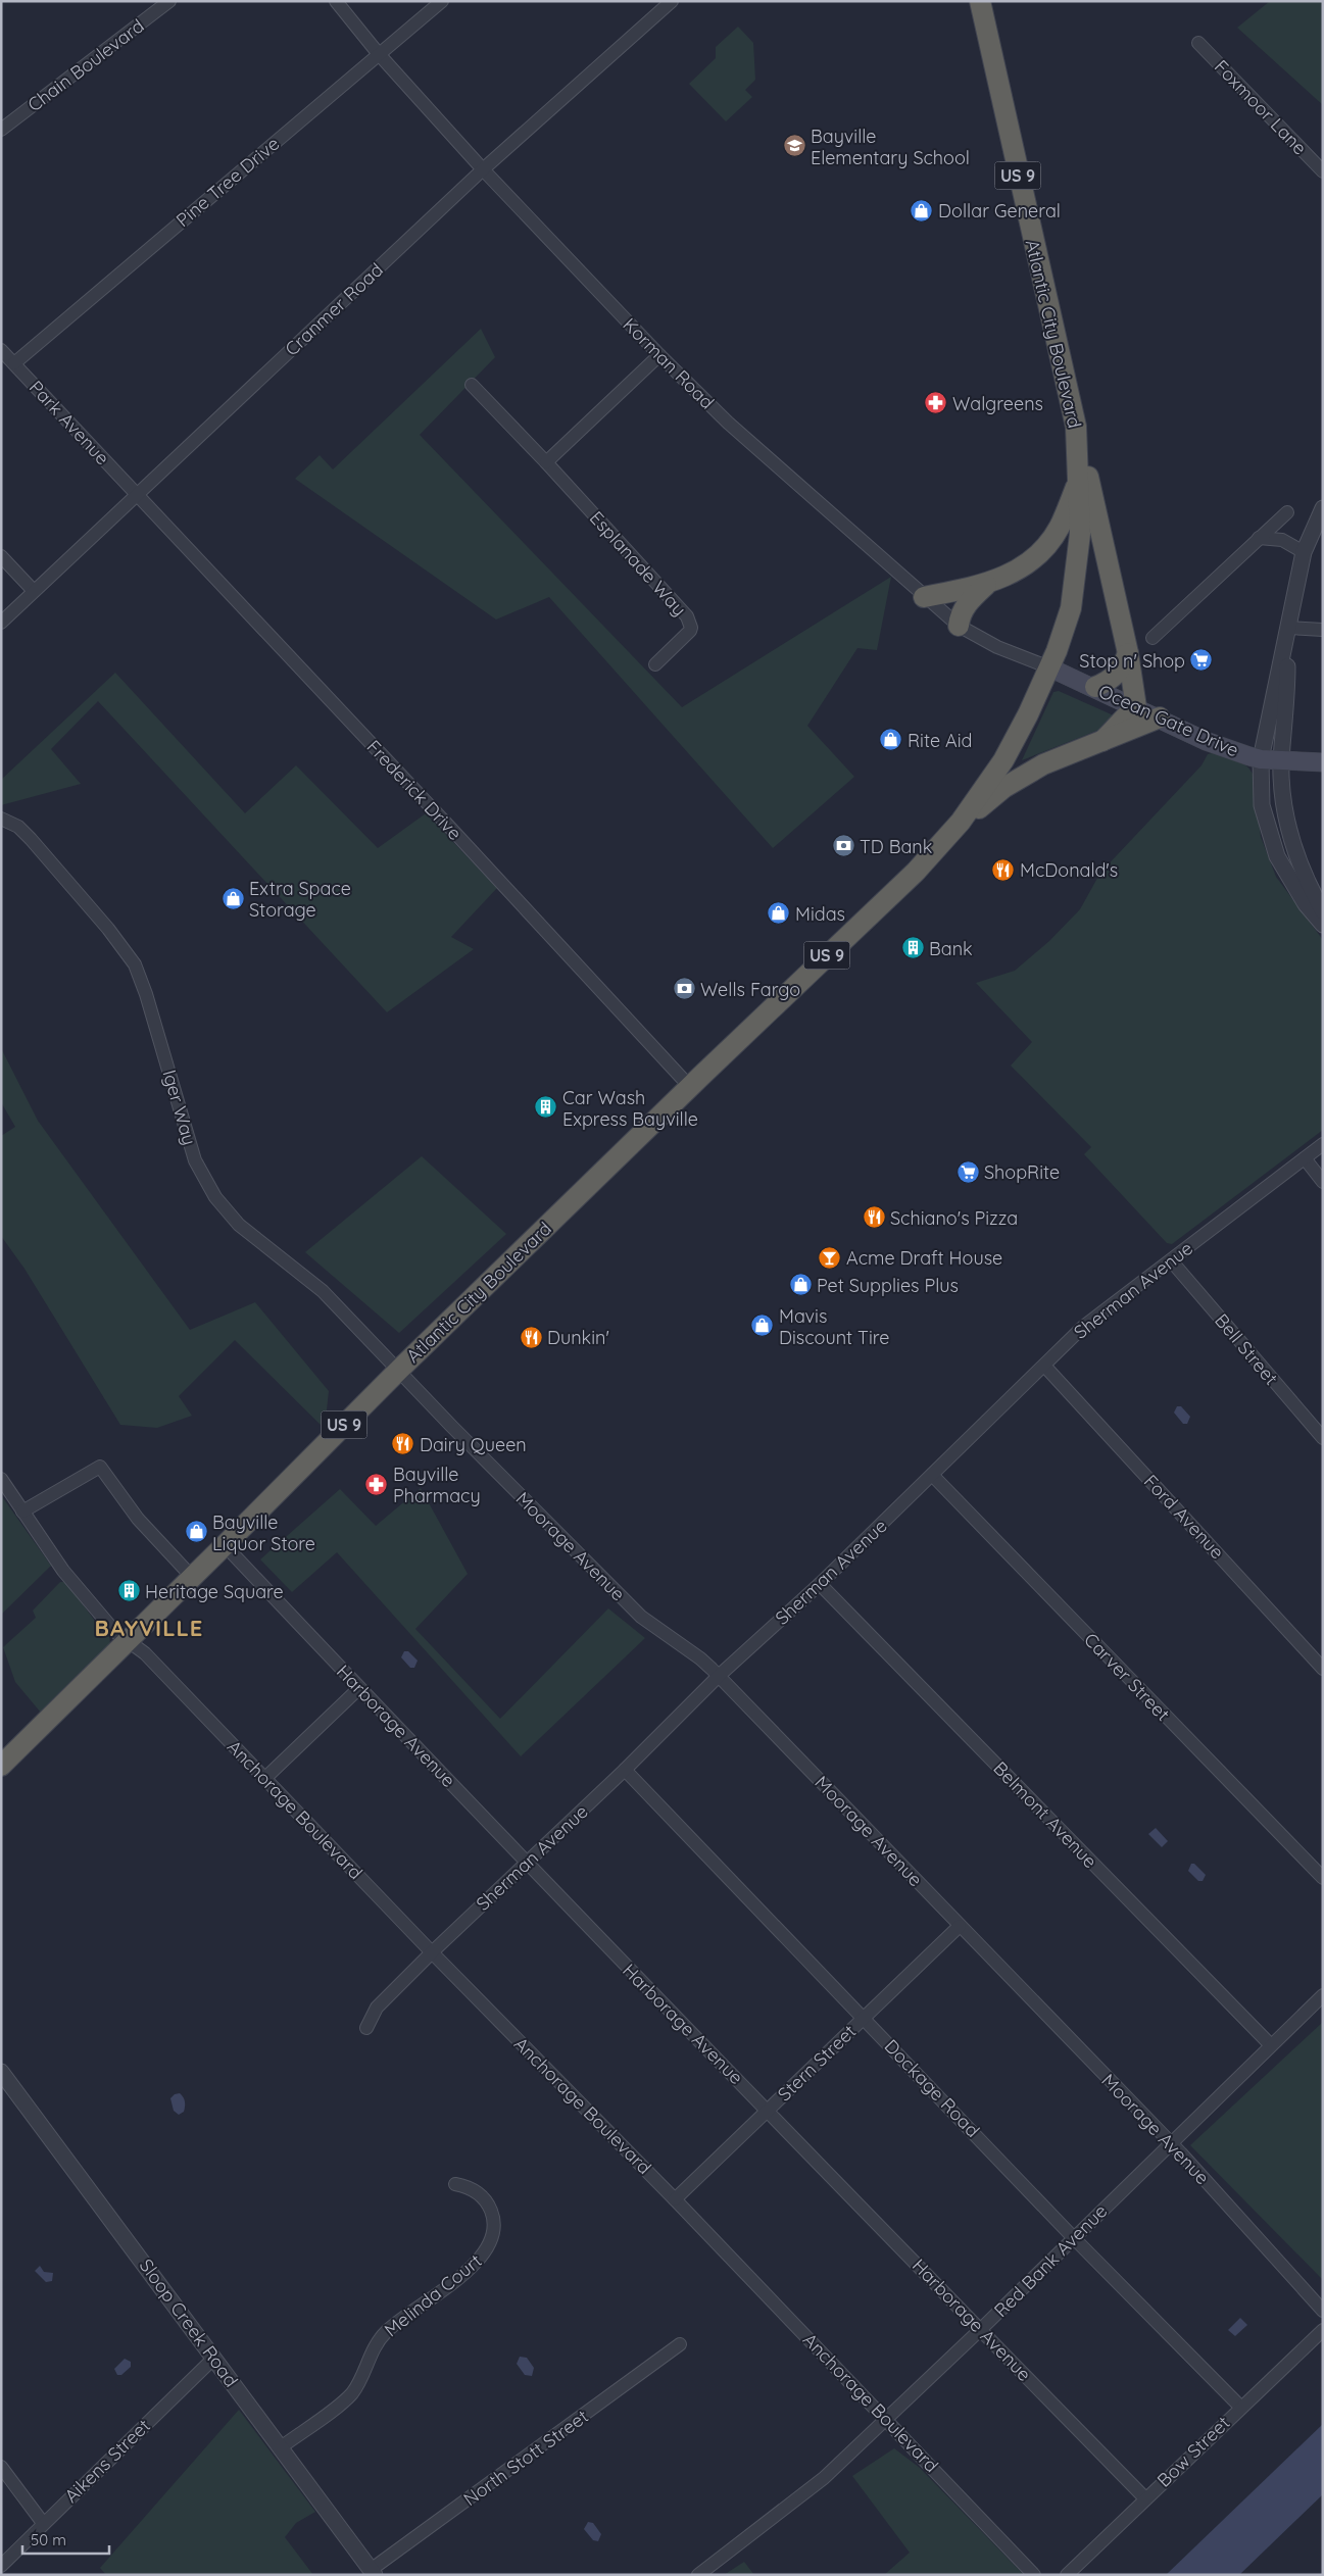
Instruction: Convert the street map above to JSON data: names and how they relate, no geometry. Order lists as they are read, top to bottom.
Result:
{
  "streets": {
    "highway": ["US 9", "Atlantic City Boulevard"],
    "main road": ["Ocean Gate Drive"],
    "street": [
      "Chain Boulevard",
      "Foxmoor Lane",
      "Pine Tree Drive",
      "Cranmer Road",
      "Korman Road",
      "Park Avenue",
      "Esplanade Way",
      "Frederick Drive",
      "Iger Way",
      "Sherman Avenue",
      "Bell Street",
      "Ford Avenue",
      "Moorage Avenue",
      "Carver Street",
      "Harborage Avenue",
      "Anchorage Boulevard",
      "Belmont Avenue",
      "Stern Street",
      "Dockage Road",
      "Red Bank Avenue",
      "Melinda Court",
      "Sloop Creek Road",
      "Bow Street",
      "North Stott Street",
      "Aikens Street"
    ]
  },
  "crossings": [
    ["US 9", "Atlantic City Boulevard"],
    ["US 9", "Korman Road"],
    ["US 9", "Ocean Gate Drive"],
    ["Pine Tree Drive", "Korman Road"],
    ["Pine Tree Drive", "Park Avenue"],
    ["Cranmer Road", "Korman Road"],
    ["Cranmer Road", "Park Avenue"],
    ["Cranmer Road", "Frederick Drive"],
    ["Atlantic City Boulevard", "Korman Road"],
    ["Atlantic City Boulevard", "Ocean Gate Drive"],
    ["Atlantic City Boulevard", "Frederick Drive"],
    ["Atlantic City Boulevard", "Iger Way"],
    ["Atlantic City Boulevard", "Moorage Avenue"],
    ["Atlantic City Boulevard", "Harborage Avenue"],
    ["Atlantic City Boulevard", "Anchorage Boulevard"],
    ["Korman Road", "Ocean Gate Drive"],
    ["Park Avenue", "Frederick Drive"],
    ["Iger Way", "Moorage Avenue"],
    ["Sherman Avenue", "Bell Street"],
    ["Sherman Avenue", "Ford Avenue"],
    ["Sherman Avenue", "Moorage Avenue"],
    ["Sherman Avenue", "Carver Street"],
    ["Sherman Avenue", "Harborage Avenue"],
    ["Sherman Avenue", "Anchorage Boulevard"],
    ["Sherman Avenue", "Belmont Avenue"],
    ["Sherman Avenue", "Dockage Road"],
    ["Moorage Avenue", "Stern Street"],
    ["Moorage Avenue", "Red Bank Avenue"],
    ["Harborage Avenue", "Stern Street"],
    ["Harborage Avenue", "Red Bank Avenue"],
    ["Harborage Avenue", "Bow Street"],
    ["Anchorage Boulevard", "Stern Street"],
    ["Anchorage Boulevard", "Red Bank Avenue"],
    ["Belmont Avenue", "Red Bank Avenue"],
    ["Stern Street", "Dockage Road"],
    ["Dockage Road", "Red Bank Avenue"],
    ["Dockage Road", "Bow Street"],
    ["Melinda Court", "Sloop Creek Road"],
    ["Sloop Creek Road", "North Stott Street"],
    ["Sloop Creek Road", "Aikens Street"]
  ],
  "districts": ["BAYVILLE"],
  "places": {
    "school or university": ["Bayville Elementary School"],
    "shop": [
      "Dollar General",
      "Rite Aid",
      "Extra Space Storage",
      "Midas",
      "Pet Supplies Plus",
      "Mavis Discount Tire",
      "Bayville Liquor Store"
    ],
    "pharmacy": ["Walgreens", "Bayville Pharmacy"],
    "supermarket": ["Stop n' Shop", "ShopRite"],
    "bank": ["TD Bank", "Wells Fargo"],
    "restaurant": [
      "McDonald's",
      "Schiano's Pizza",
      "Dunkin'",
      "Dairy Queen"
    ],
    "building": ["Bank", "Car Wash Express Bayville", "Heritage Square"],
    "bar": ["Acme Draft House"]
  },
  "scale_bar": "50 m"
}
